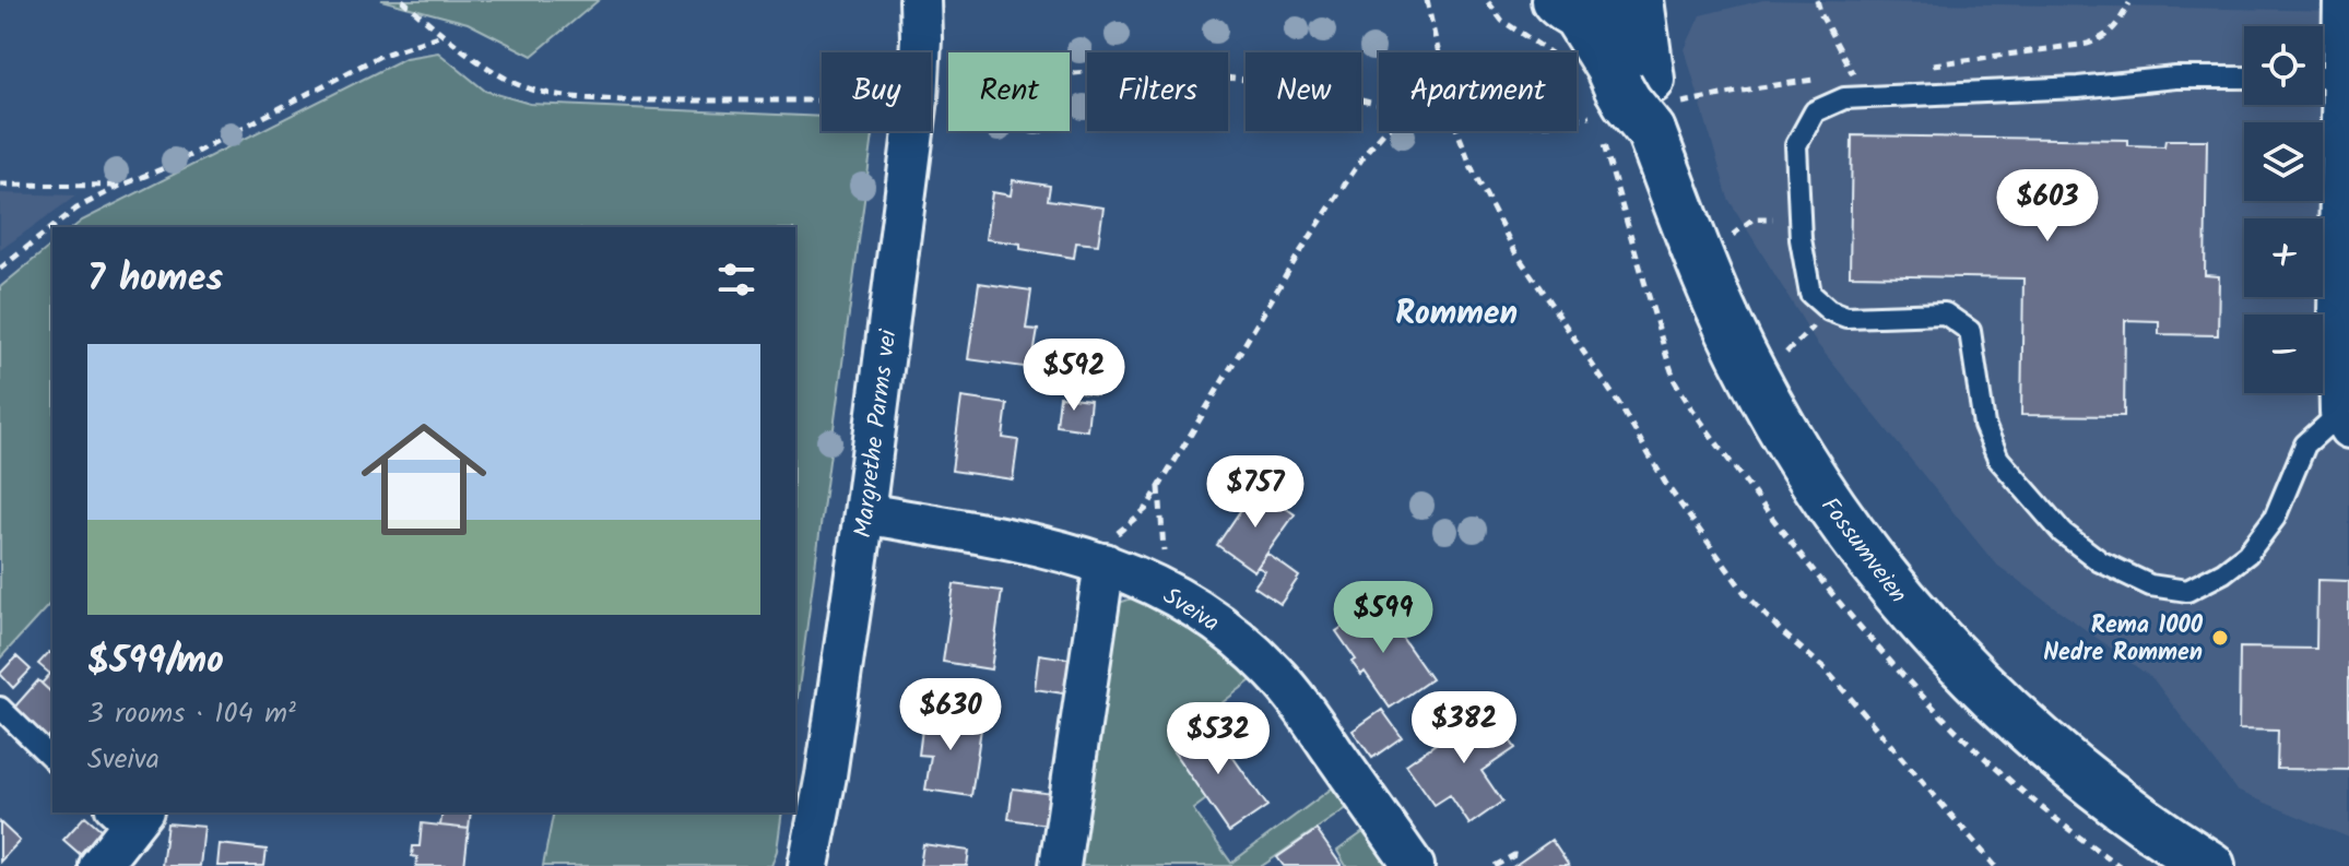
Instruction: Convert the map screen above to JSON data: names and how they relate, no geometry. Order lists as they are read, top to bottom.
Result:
{
  "streets": {
    "street": ["Margrethe Parms vei", "Fossumveien", "Sveiva"]
  },
  "crossings": [
    ["Margrethe Parms vei", "Sveiva"]
  ],
  "districts": ["Rommen"],
  "places": ["Rema 1000 Nedre Rommen"],
  "page": {
    "map_buttons": ["+", "−"],
    "chip": [
      "Buy",
      "Rent",
      "Filters",
      "New",
      "Apartment"
    ],
    "price": [
      "$603",
      "$592",
      "$757",
      "$599",
      "$630",
      "$382",
      "$532"
    ],
    "heading": "7 homes",
    "list": [
      {
        "name": "$599/mo",
        "note": "3 rooms · 104 m² · Sveiva"
      }
    ]
  }
}
